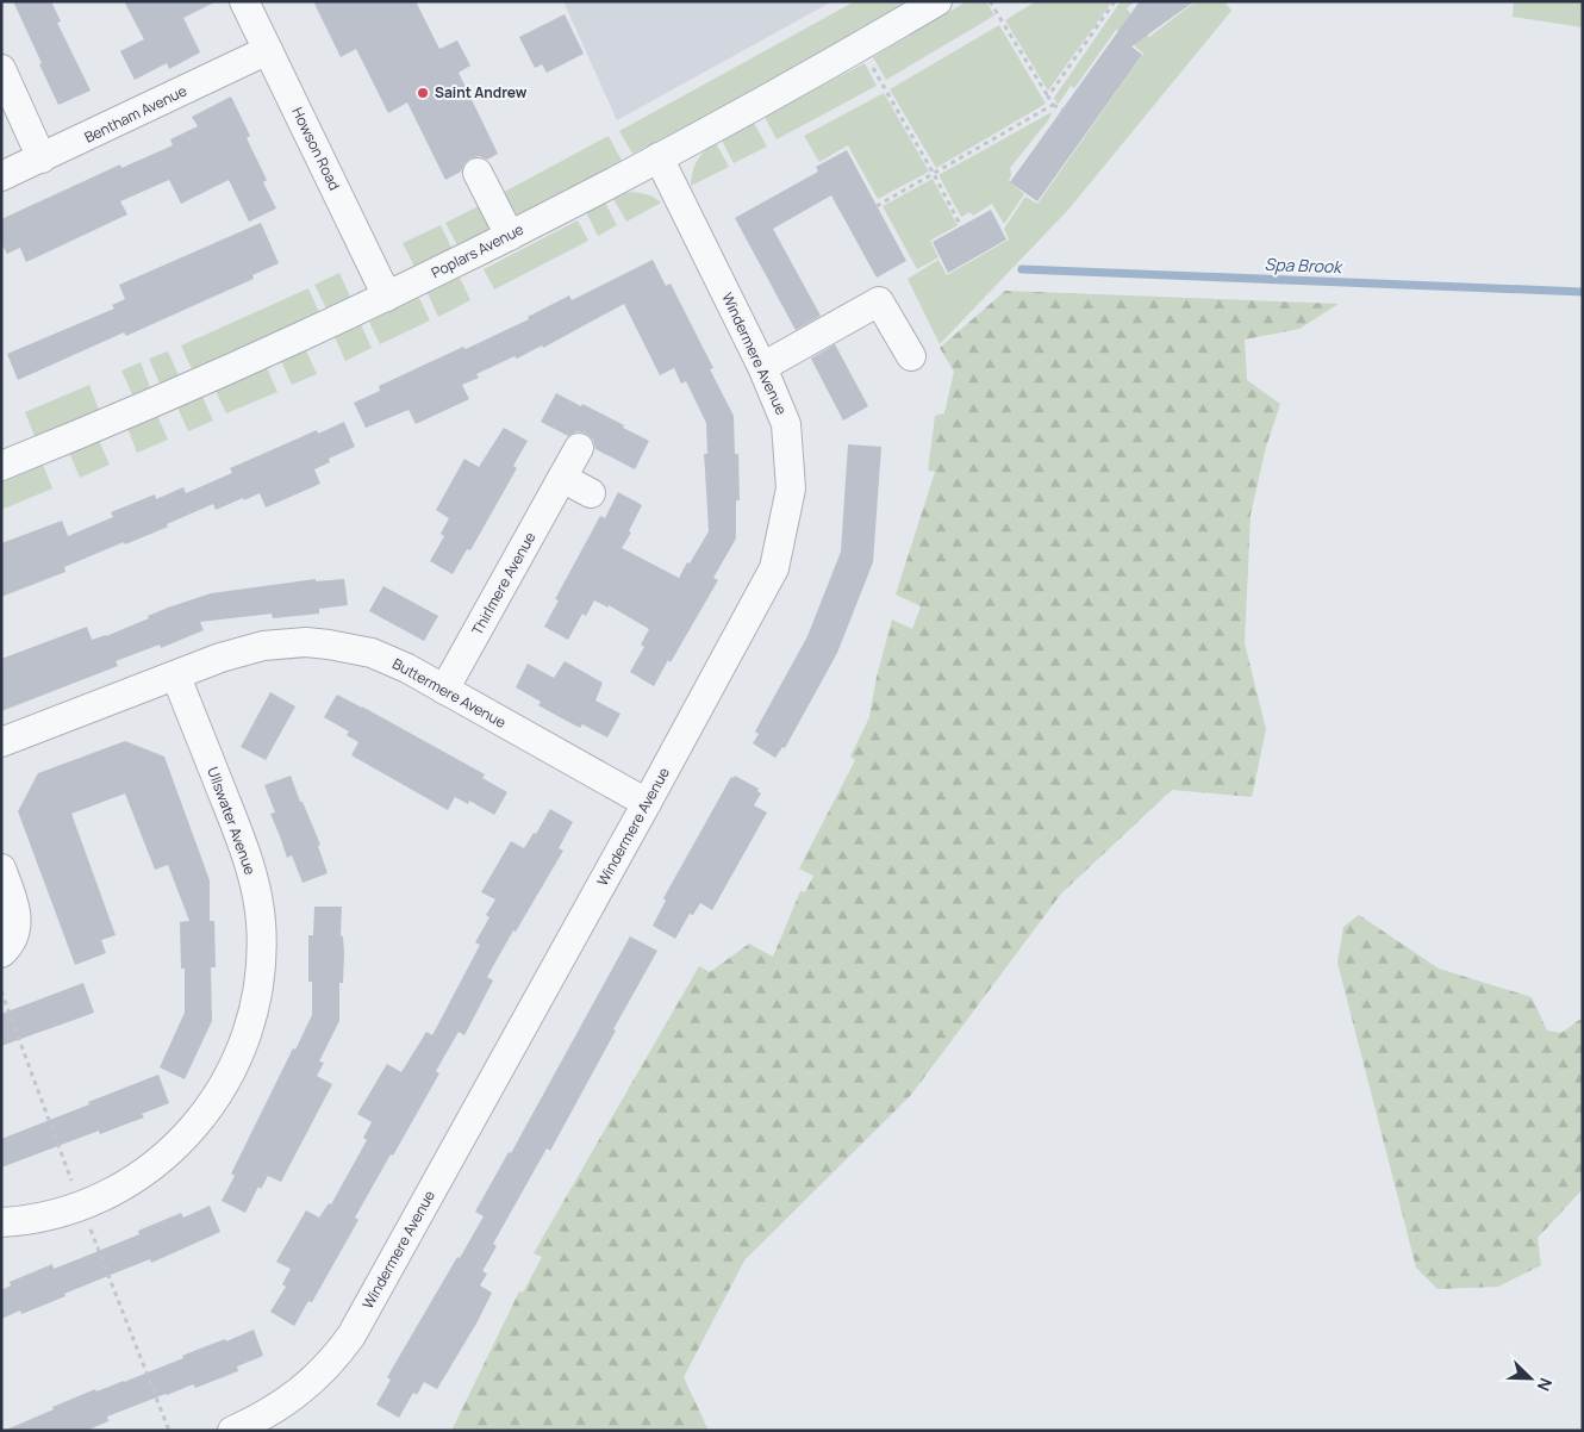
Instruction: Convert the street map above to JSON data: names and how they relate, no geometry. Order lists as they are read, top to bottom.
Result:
{
  "streets": {
    "street": [
      "Bentham Avenue",
      "Howson Road",
      "Poplars Avenue",
      "Windermere Avenue",
      "Thirlmere Avenue",
      "Buttermere Avenue",
      "Ullswater Avenue"
    ]
  },
  "crossings": [
    ["Bentham Avenue", "Howson Road"],
    ["Howson Road", "Poplars Avenue"],
    ["Poplars Avenue", "Windermere Avenue"],
    ["Windermere Avenue", "Buttermere Avenue"],
    ["Thirlmere Avenue", "Buttermere Avenue"],
    ["Buttermere Avenue", "Ullswater Avenue"]
  ],
  "water": ["Spa Brook"],
  "places": ["Saint Andrew"],
  "north": "bottom right"
}
